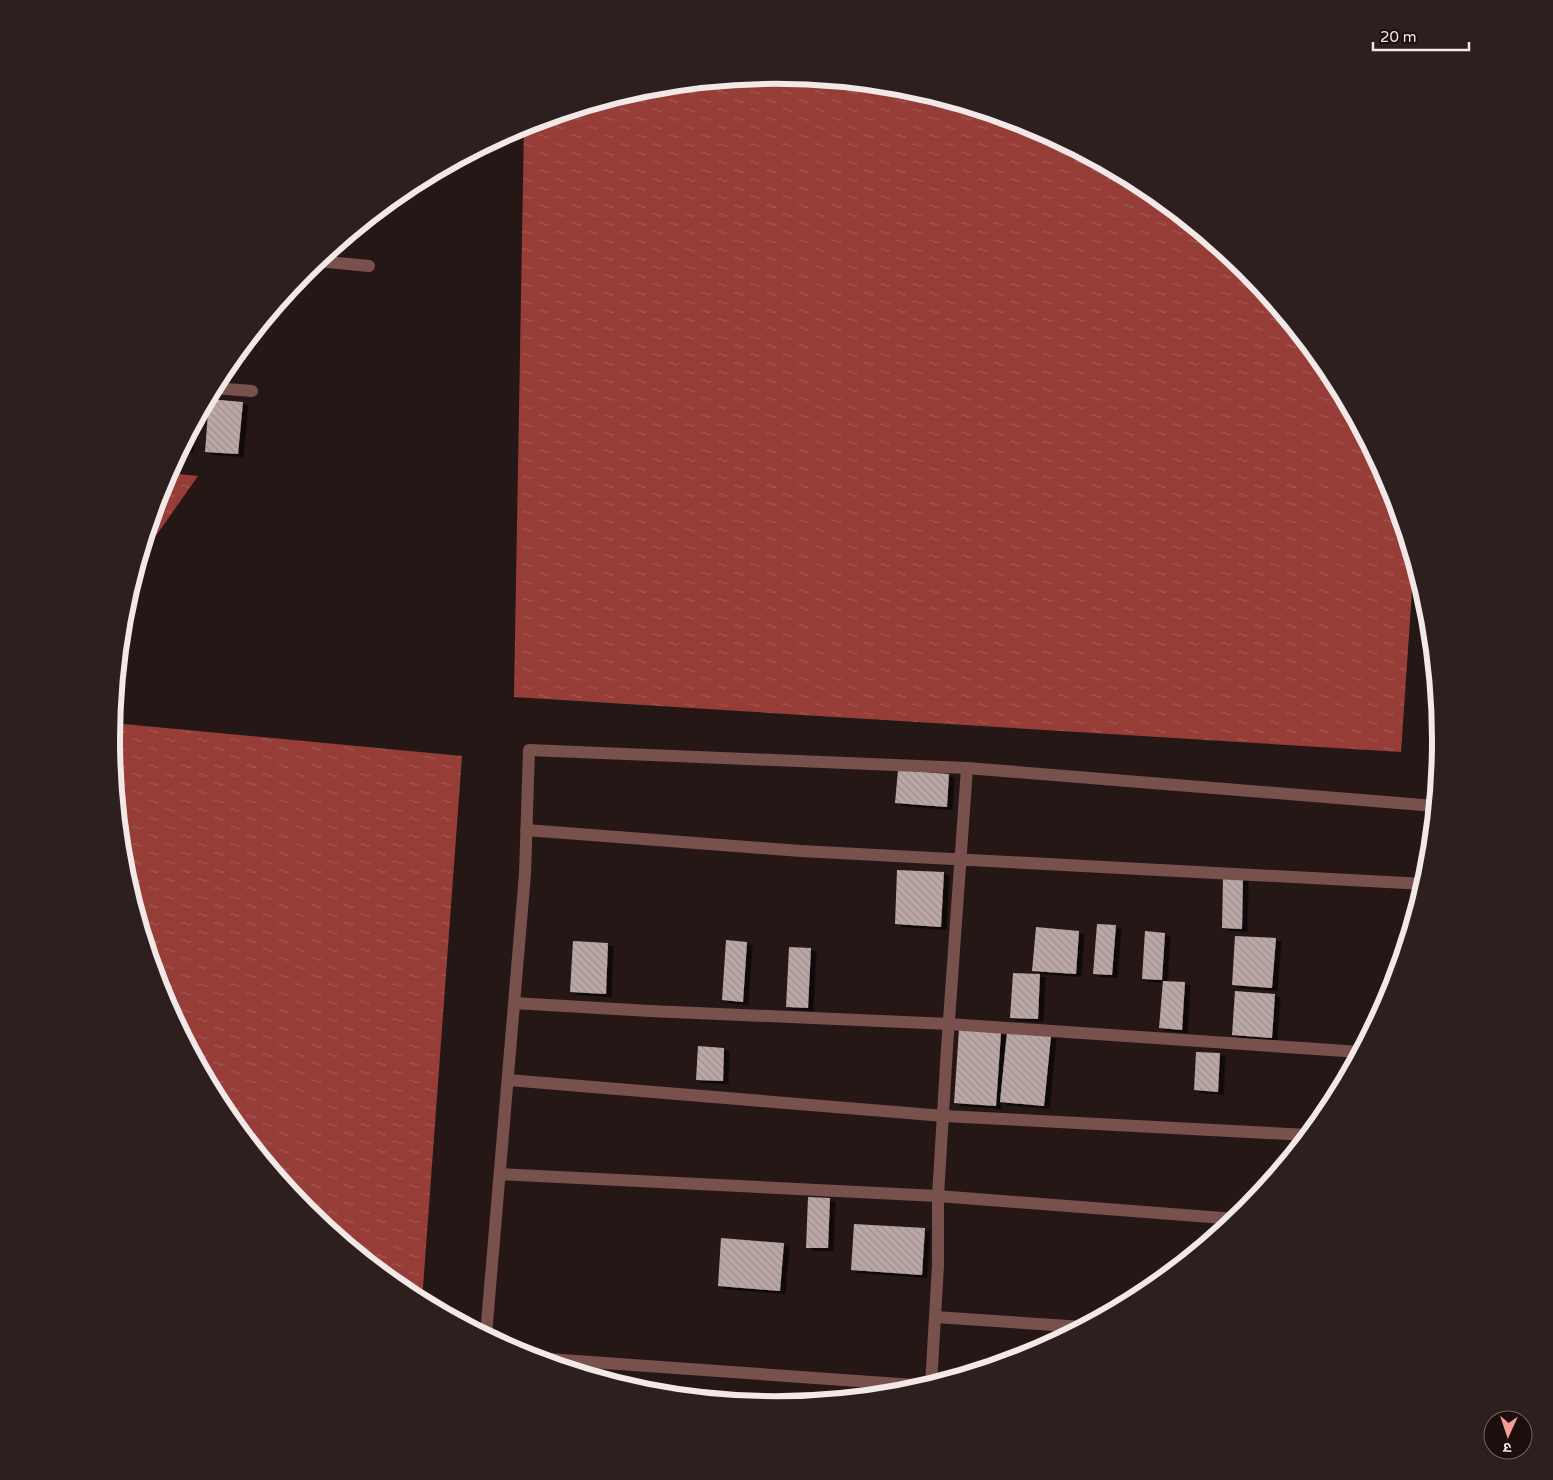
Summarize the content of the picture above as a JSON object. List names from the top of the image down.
{
  "scale_bar": "20 m",
  "north": "bottom"
}
